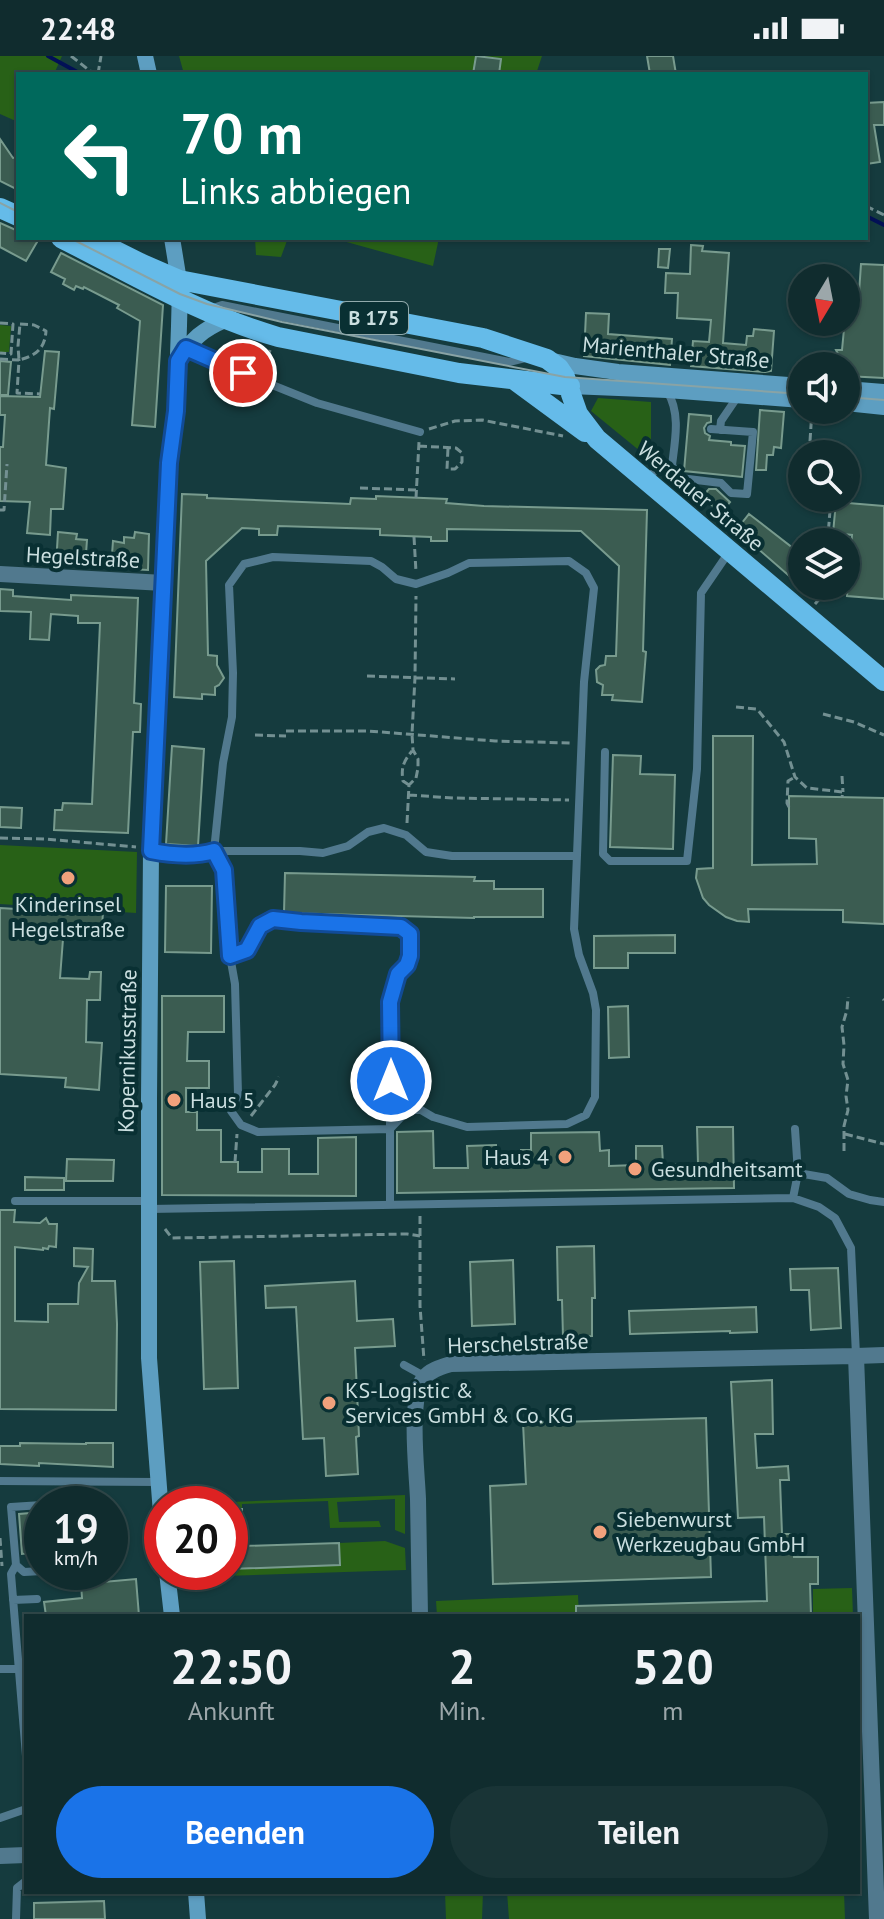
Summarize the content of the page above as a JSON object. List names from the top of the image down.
{
  "streets": {
    "main road": ["B 175", "Werdauer Straße"],
    "street": [
      "Marienthaler Straße",
      "Hegelstraße",
      "Kopernikusstraße",
      "Herschelstraße"
    ]
  },
  "crossings": [
    ["Marienthaler Straße", "Werdauer Straße"],
    ["Werdauer Straße", "Kopernikusstraße"],
    ["Hegelstraße", "Kopernikusstraße"]
  ],
  "places": [
    "Kinderinsel Hegelstraße",
    "Haus 5",
    "Haus 4",
    "Gesundheitsamt",
    "KS-Logistic & Services GmbH & Co. KG",
    "Siebenwurst Werkzeugbau GmbH"
  ],
  "north": "bottom",
  "page": {
    "status": "22:48",
    "turn": ["70 m", "Links abbiegen"],
    "speed": "19 km/h",
    "limit": "20",
    "eta": [
      "22:50",
      "Ankunft",
      "2",
      "Min.",
      "520",
      "m"
    ],
    "buttons": ["Beenden", "Teilen"]
  }
}
